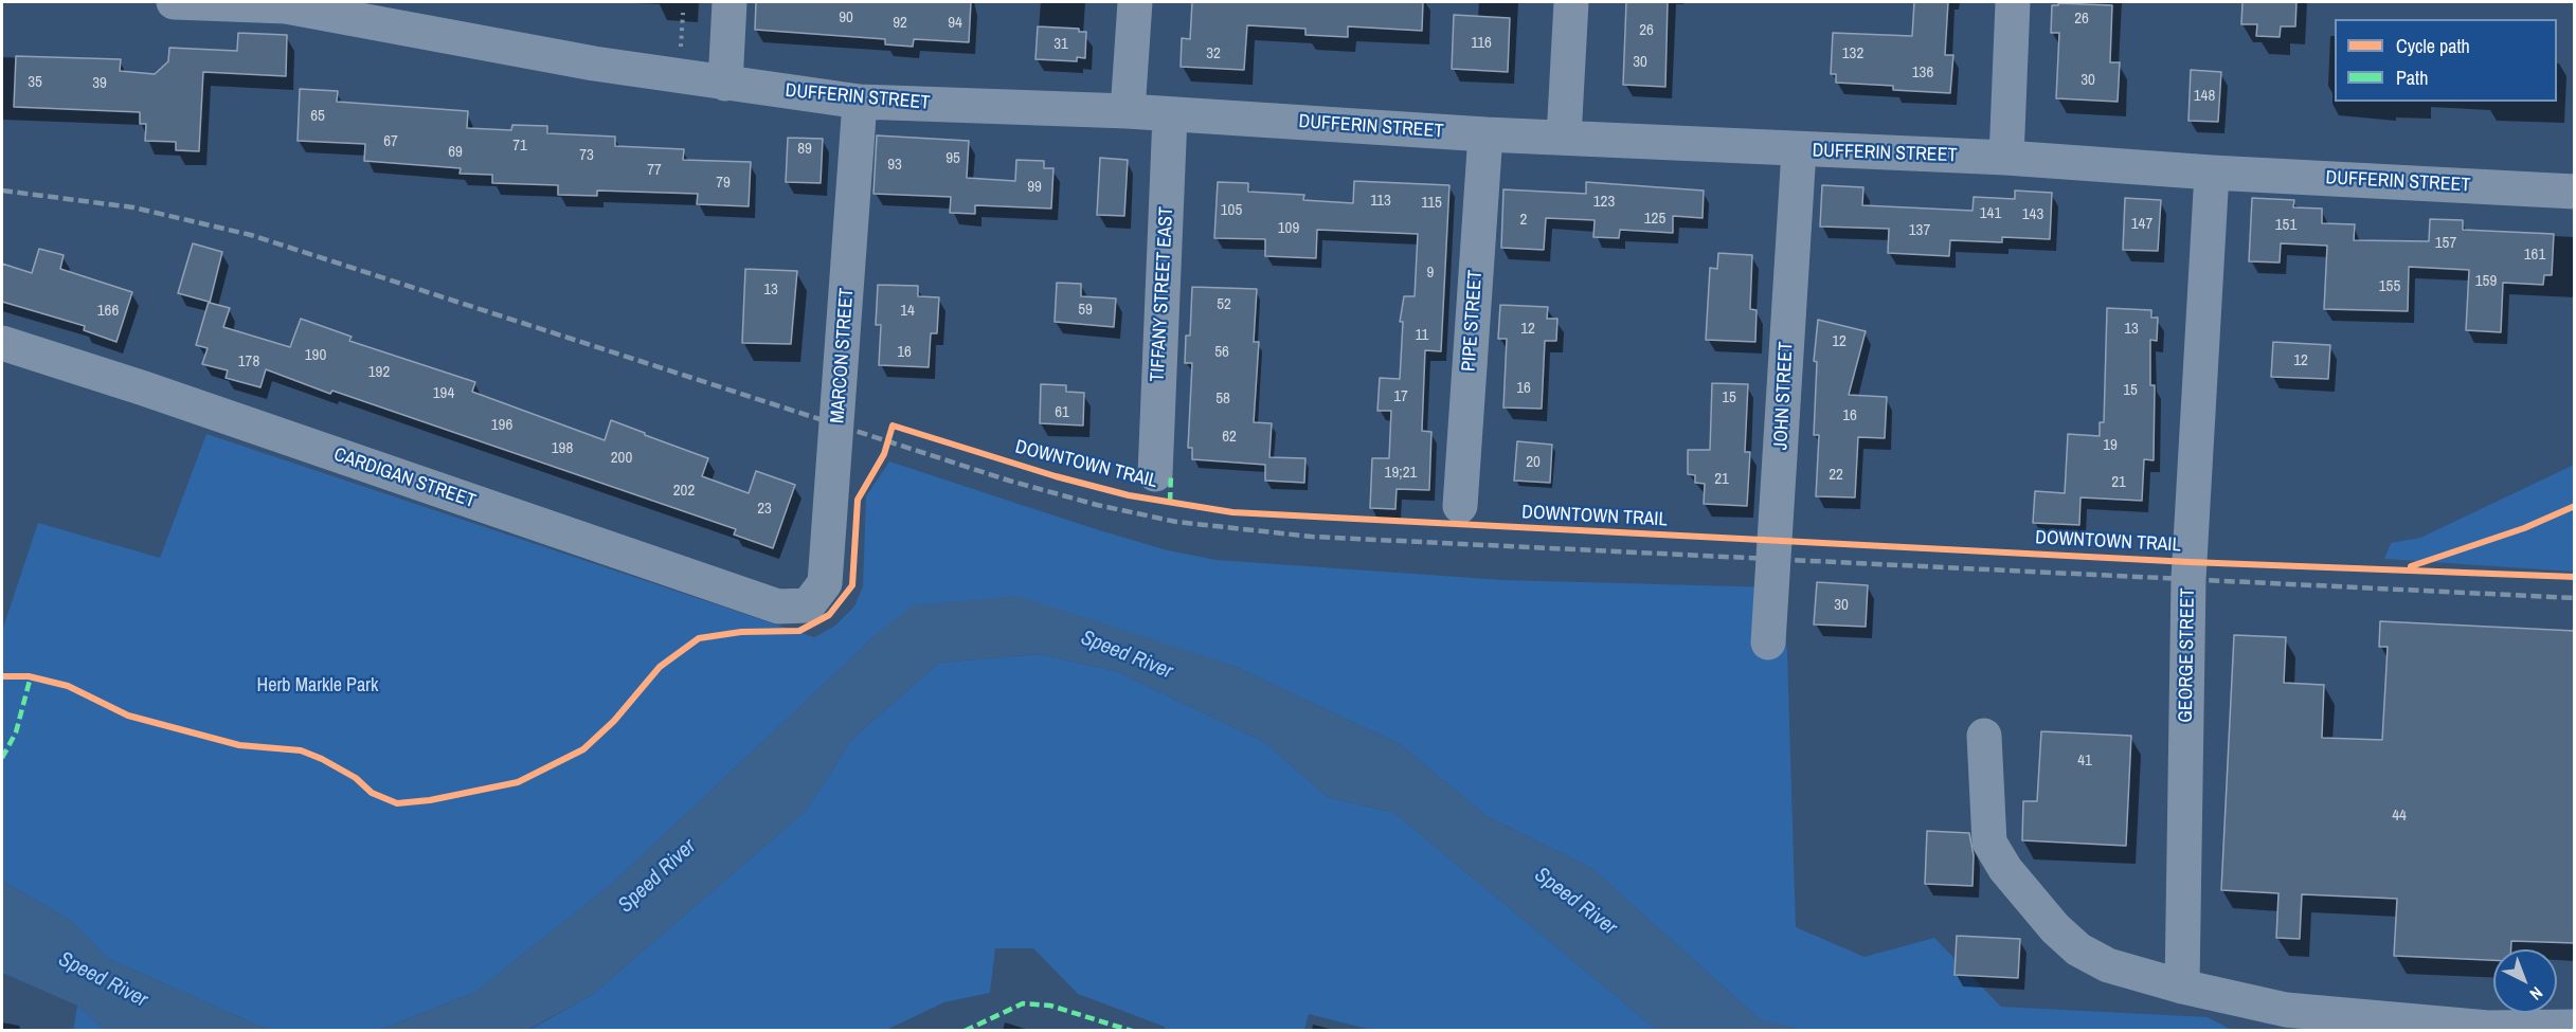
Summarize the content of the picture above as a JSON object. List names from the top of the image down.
{
  "streets": {
    "street": [
      "DUFFERIN STREET",
      "TIFFANY STREET EAST",
      "PIPE STREET",
      "MARCON STREET",
      "JOHN STREET",
      "CARDIGAN STREET",
      "GEORGE STREET"
    ],
    "cycle path": ["DOWNTOWN TRAIL"]
  },
  "crossings": [
    ["DUFFERIN STREET", "TIFFANY STREET EAST"],
    ["DUFFERIN STREET", "PIPE STREET"],
    ["DUFFERIN STREET", "MARCON STREET"],
    ["DUFFERIN STREET", "JOHN STREET"],
    ["DUFFERIN STREET", "GEORGE STREET"],
    ["MARCON STREET", "CARDIGAN STREET"]
  ],
  "water": ["Speed River"],
  "parks": ["Herb Markle Park"],
  "house_numbers": [
    "90",
    "26",
    "92",
    "94",
    "26",
    "116",
    "31",
    "32",
    "132",
    "30",
    "136",
    "30",
    "35",
    "39",
    "148",
    "65",
    "67",
    "71",
    "89",
    "69",
    "73",
    "95",
    "93",
    "77",
    "79",
    "99",
    "113",
    "123",
    "115",
    "105",
    "141",
    "143",
    "125",
    "2",
    "147",
    "151",
    "109",
    "137",
    "157",
    "161",
    "9",
    "159",
    "155",
    "13",
    "52",
    "59",
    "166",
    "14",
    "12",
    "13",
    "11",
    "12",
    "16",
    "56",
    "190",
    "12",
    "178",
    "192",
    "16",
    "15",
    "194",
    "17",
    "15",
    "58",
    "61",
    "16",
    "196",
    "62",
    "19",
    "198",
    "200",
    "20",
    "19;21",
    "22",
    "21",
    "21",
    "202",
    "23",
    "30",
    "41",
    "44"
  ],
  "legend": ["Cycle path", "Path"],
  "north": "bottom right"
}
